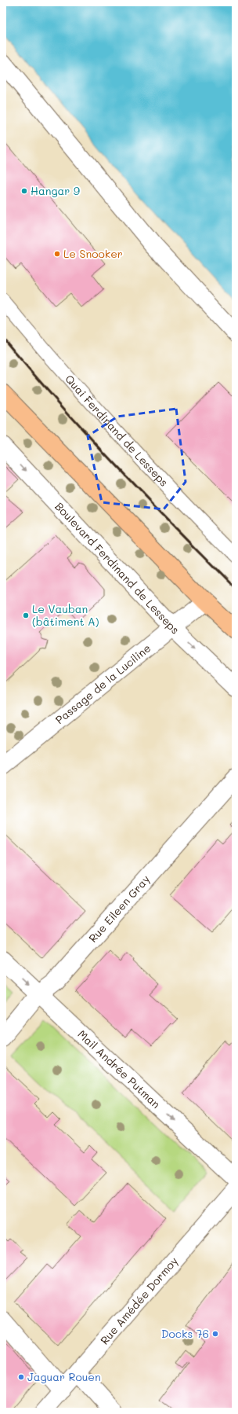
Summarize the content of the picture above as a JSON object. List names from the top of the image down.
{
  "streets": {
    "street": [
      "Boulevard Ferdinand de Lesseps",
      "Passage de la Luciline",
      "Rue Eileen Gray",
      "Mail Andrée Putman",
      "Rue Amédée Dormoy"
    ],
    "lane": ["Quai Ferdinand de Lesseps"]
  },
  "crossings": [
    ["Boulevard Ferdinand de Lesseps", "Passage de la Luciline"],
    ["Rue Eileen Gray", "Mail Andrée Putman"]
  ],
  "one_way": ["Boulevard Ferdinand de Lesseps", "Mail Andrée Putman"],
  "places": [
    "Hangar 9",
    "Le Snooker",
    "Le Vauban (bâtiment A)",
    "Docks 76",
    "Jaguar Rouen"
  ]
}
